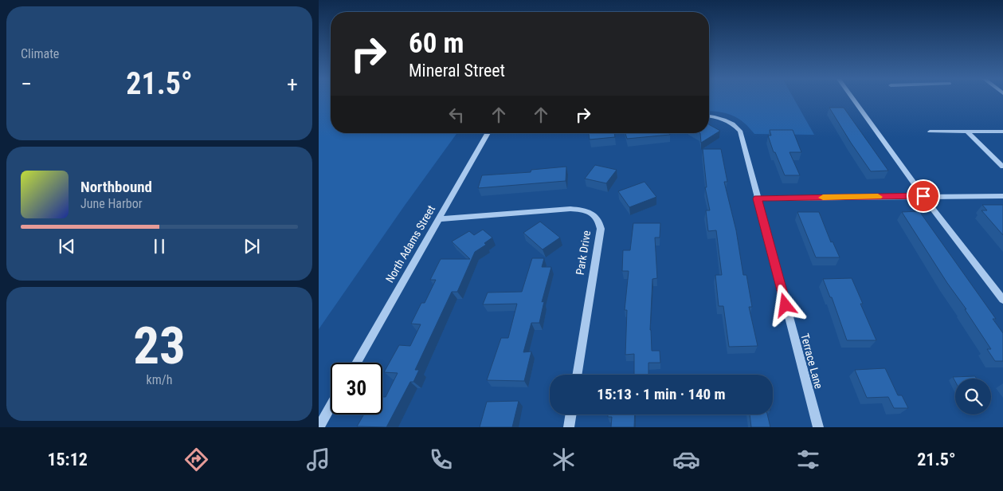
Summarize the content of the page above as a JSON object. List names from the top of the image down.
{
  "streets": {
    "street": ["North Adams Street", "Park Drive", "Terrace Lane"]
  },
  "crossings": [
    ["North Adams Street", "Park Drive"]
  ],
  "page": {
    "tile": [
      "Climate",
      ["23", "km/h"]
    ],
    "turn": ["60 m", "Mineral Street"],
    "heat": ["−", "21.5°", "+"],
    "song": ["Northbound", "June Harbor"],
    "limit": "30",
    "trip": "15:13 · 1 min · 140 m",
    "tabs": ["15:12", "21.5°"]
  }
}
